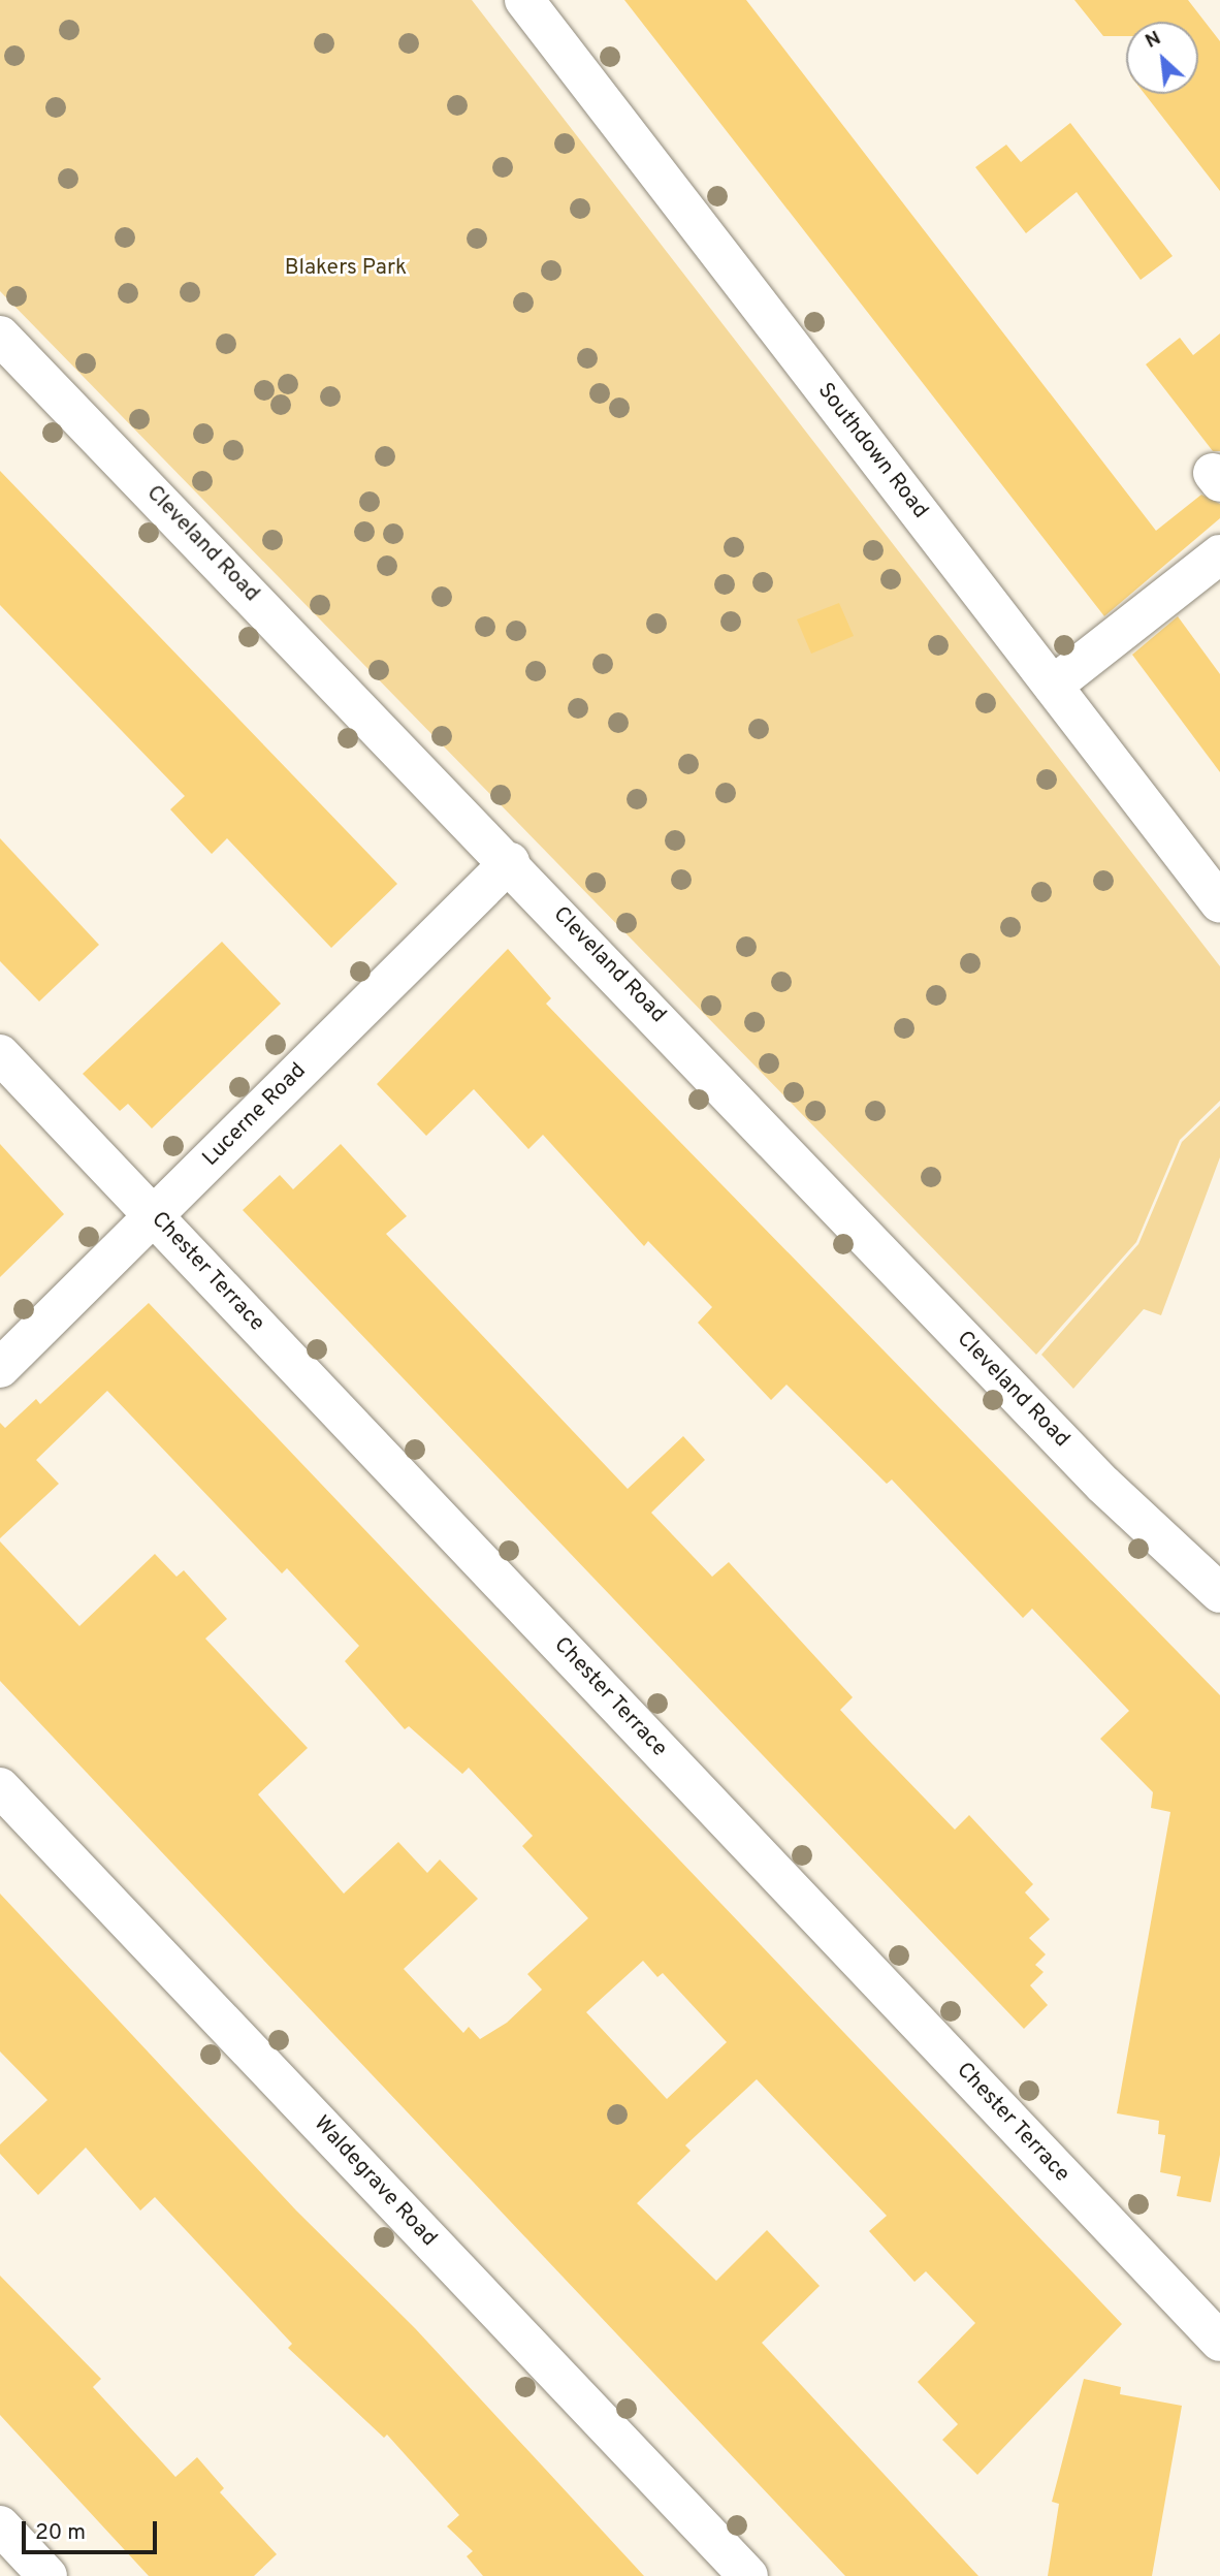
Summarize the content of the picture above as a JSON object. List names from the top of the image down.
{
  "streets": {
    "street": [
      "Southdown Road",
      "Cleveland Road",
      "Lucerne Road",
      "Chester Terrace",
      "Waldegrave Road"
    ]
  },
  "crossings": [
    ["Cleveland Road", "Lucerne Road"],
    ["Lucerne Road", "Chester Terrace"]
  ],
  "parks": ["Blakers Park"],
  "scale_bar": "20 m",
  "north": "top left"
}
